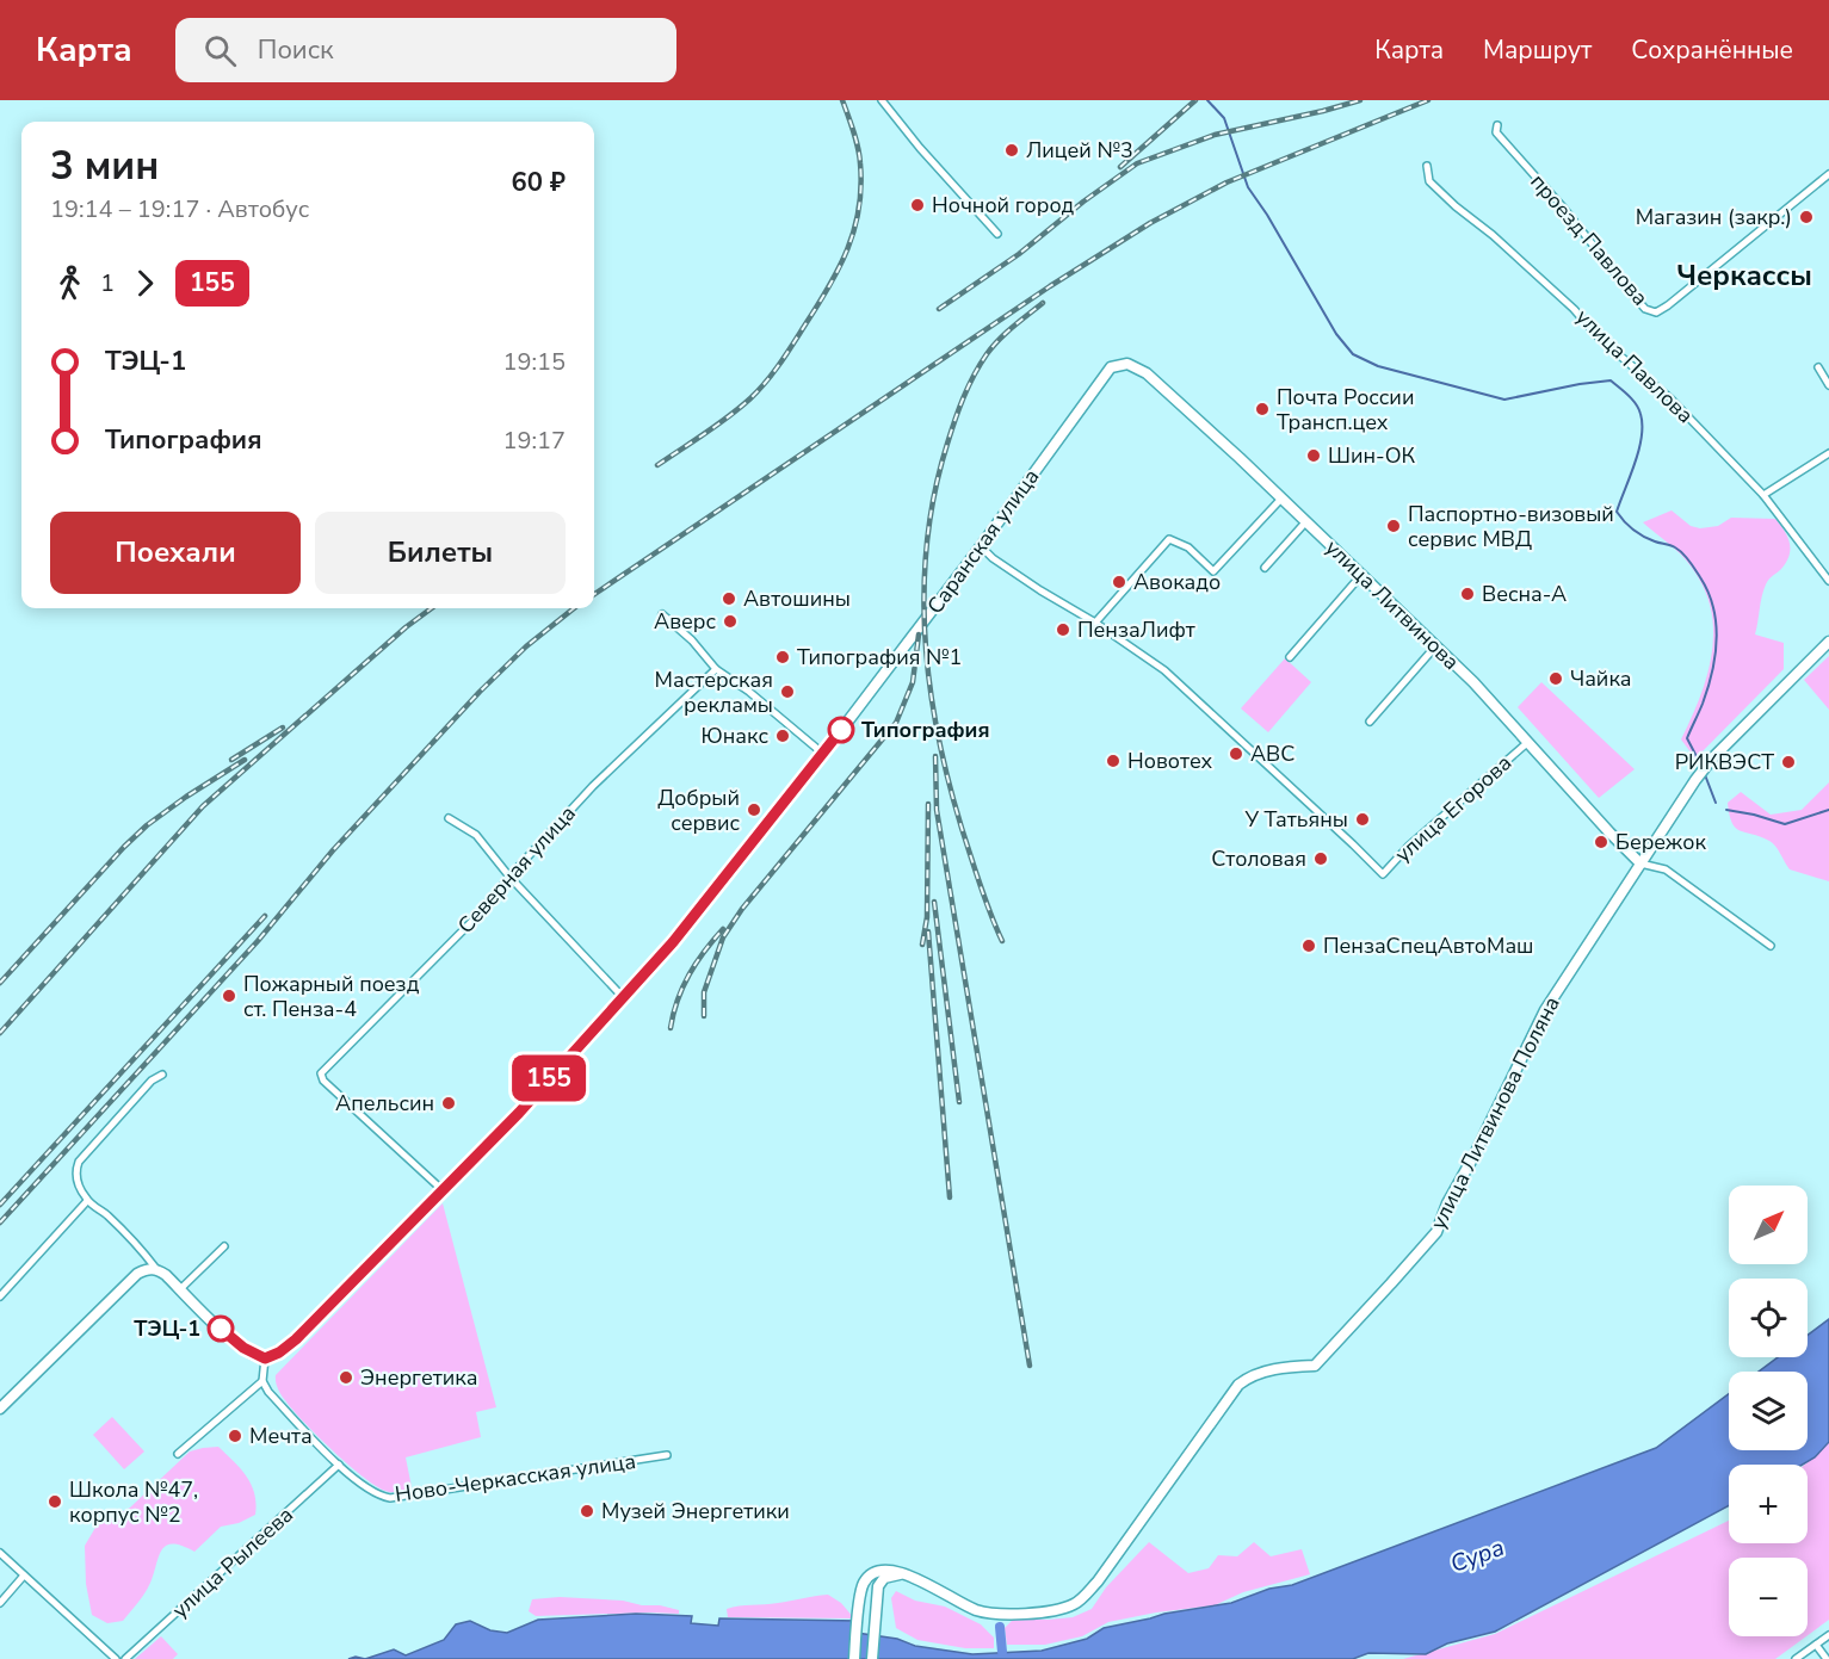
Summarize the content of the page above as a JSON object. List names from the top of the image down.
{
  "streets": {
    "main road": ["Саранская улица", "улица Литвинова", "улица Литвинова Поляна"],
    "street": [
      "проезд Павлова",
      "улица Павлова",
      "улица Егорова",
      "Северная улица",
      "Ново-Черкасская улица",
      "улица Рылеева"
    ]
  },
  "crossings": [
    ["Саранская улица", "улица Литвинова"],
    ["Саранская улица", "улица Егорова"],
    ["Саранская улица", "Северная улица"],
    ["улица Литвинова", "улица Егорова"],
    ["улица Литвинова", "улица Литвинова Поляна"],
    ["Ново-Черкасская улица", "улица Рылеева"]
  ],
  "districts": ["Черкассы"],
  "water": ["Сура"],
  "places": [
    "Лицей №3",
    "Ночной город",
    "Магазин (закр.)",
    "Почта России Трансп.цех",
    "Шин-ОК",
    "Паспортно-визовый сервис МВД",
    "Авокадо",
    "Весна-А",
    "Автошины",
    "Аверс",
    "ПензаЛифт",
    "Типография №1",
    "Чайка",
    "Мастерская рекламы",
    "Типография",
    "Юнакс",
    "ABC",
    "Новотех",
    "РИКВЭСТ",
    "Добрый сервис",
    "У Татьяны",
    "Бережок",
    "Столовая",
    "ПензаСпецАвтоМаш",
    "Пожарный поезд ст. Пенза-4",
    "Апельсин",
    "ТЭЦ-1",
    "Энергетика",
    "Мечта",
    "Школа №47, корпус №2",
    "Музей Энергетики"
  ],
  "lines": ["bus line 155"],
  "north": "top right",
  "page": {
    "header": "Карта",
    "search": "Поиск",
    "nav": ["Карта", "Маршрут", "Сохранённые"],
    "on_map": "155",
    "heading": ["3 мин", "19:14 – 19:17 · Автобус", "60 ₽"],
    "legs": ["1", "155"],
    "list": [
      {
        "name": "ТЭЦ-1",
        "value": "19:15"
      },
      {
        "name": "Типография",
        "value": "19:17"
      }
    ],
    "buttons": ["Поехали", "Билеты"],
    "map_buttons": ["+", "−"]
  }
}
